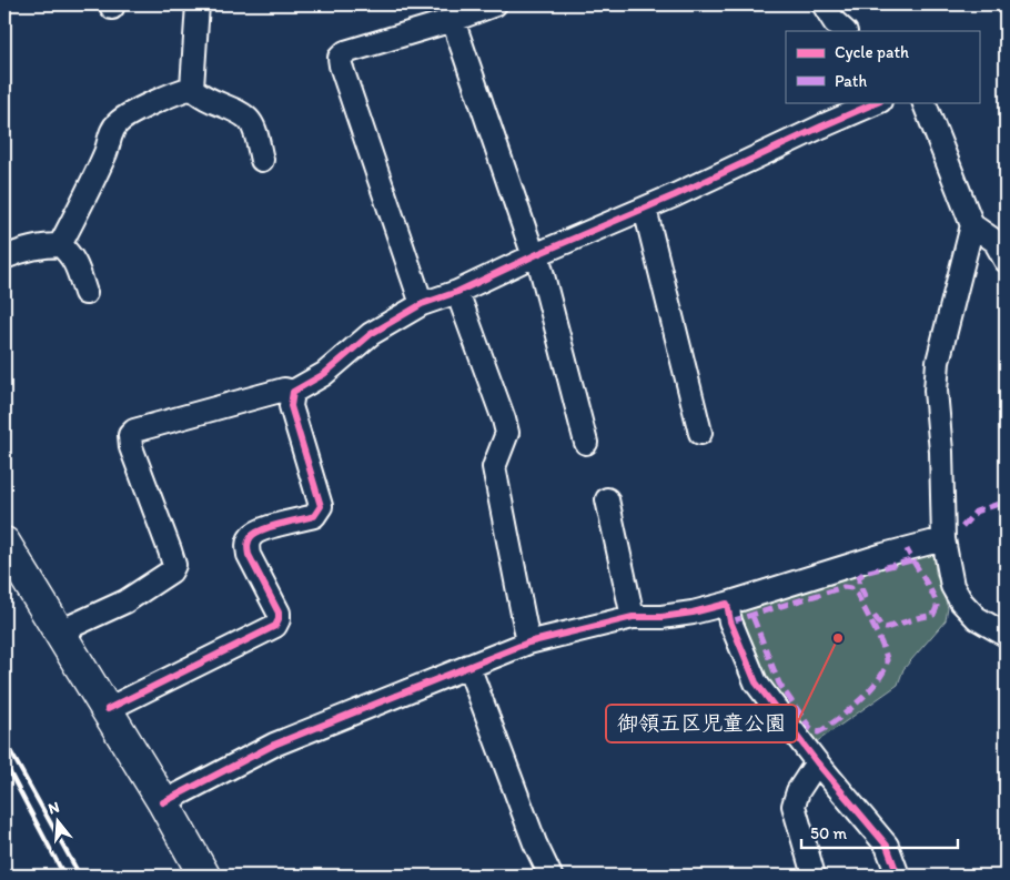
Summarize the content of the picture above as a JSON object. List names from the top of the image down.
{
  "places": ["御領五区児童公園"],
  "legend": ["Cycle path", "Path"],
  "scale_bar": "50 m",
  "north": "top"
}
